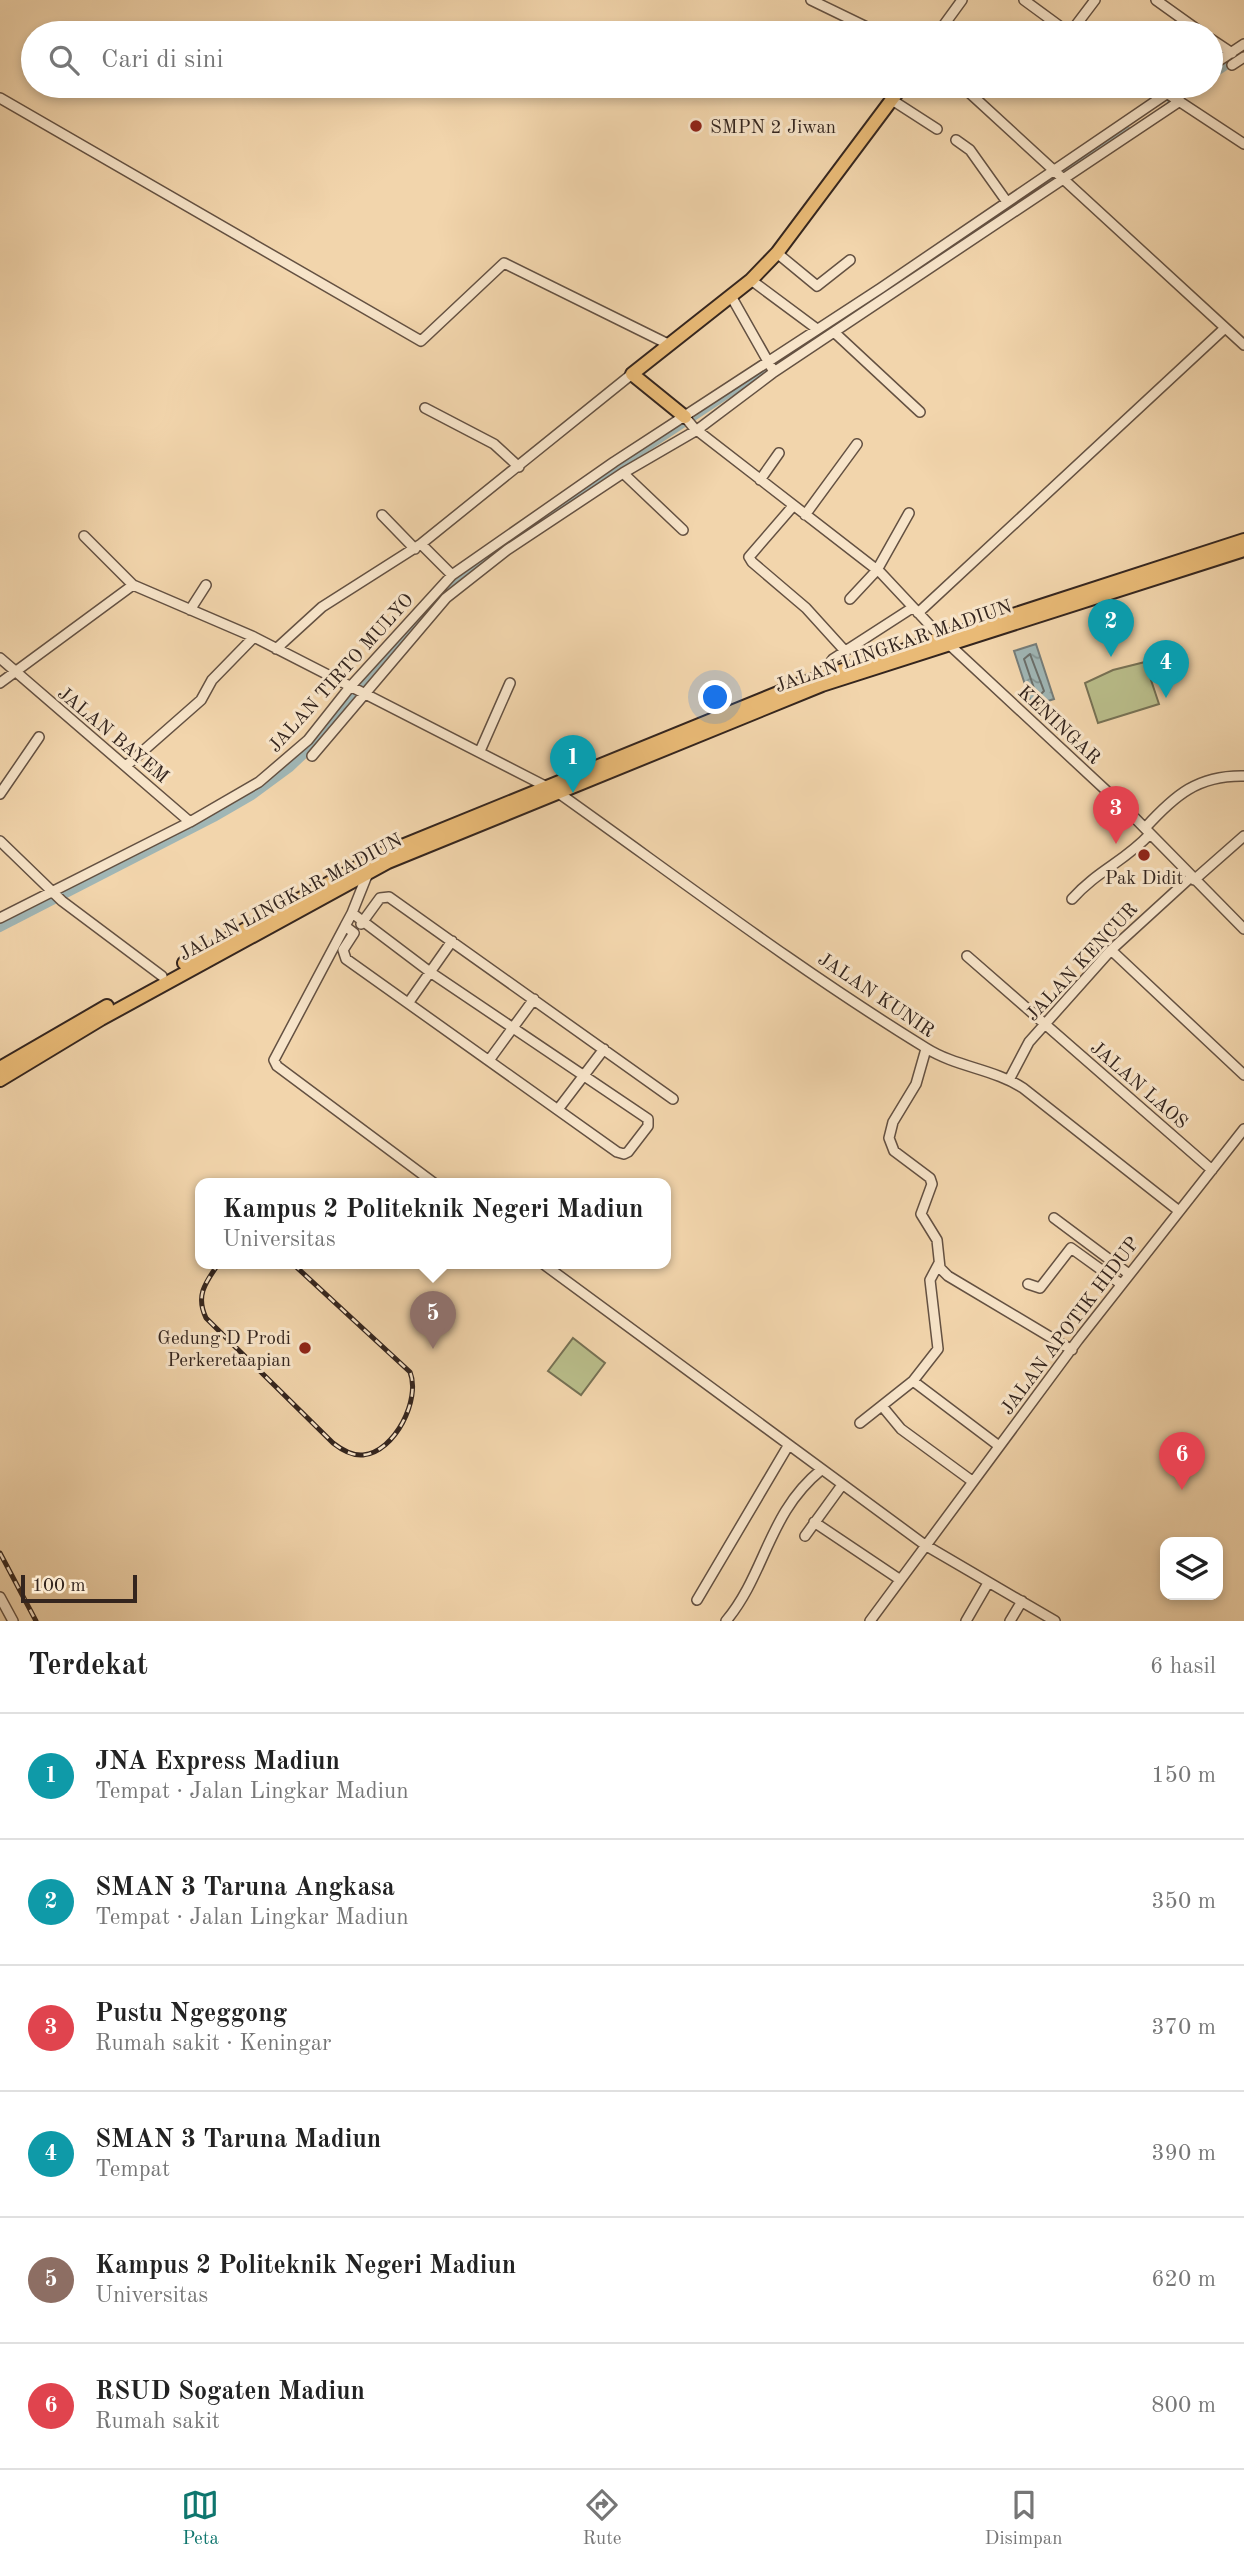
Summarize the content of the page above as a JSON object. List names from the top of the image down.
{
  "streets": {
    "main road": ["JALAN LINGKAR MADIUN"],
    "street": [
      "JALAN TIRTO MULYO",
      "KENINGAR",
      "JALAN BAYEM",
      "JALAN KENCUR",
      "JALAN KUNIR",
      "JALAN LAOS",
      "JALAN APOTIK HIDUP"
    ]
  },
  "crossings": [
    ["JALAN LINGKAR MADIUN", "KENINGAR"],
    ["JALAN LINGKAR MADIUN", "JALAN KUNIR"],
    ["JALAN TIRTO MULYO", "KENINGAR"],
    ["JALAN TIRTO MULYO", "JALAN BAYEM"],
    ["JALAN TIRTO MULYO", "JALAN KUNIR"],
    ["KENINGAR", "JALAN KENCUR"],
    ["JALAN KENCUR", "JALAN KUNIR"],
    ["JALAN KENCUR", "JALAN LAOS"],
    ["JALAN KUNIR", "JALAN APOTIK HIDUP"],
    ["JALAN LAOS", "JALAN APOTIK HIDUP"]
  ],
  "places": ["SMPN 2 Jiwan", "Pak Didit", "Gedung D Prodi Perkeretaapian"],
  "scale_bar": "100 m",
  "page": {
    "search": "Cari di sini",
    "pins": [
      "2",
      "4",
      "1",
      "3",
      "5",
      "6"
    ],
    "popup": ["Kampus 2 Politeknik Negeri Madiun", "Universitas"],
    "scale": "100 m",
    "heading": ["Terdekat", "6 hasil"],
    "list": [
      {
        "mark": "1",
        "name": "JNA Express Madiun",
        "note": "Tempat · Jalan Lingkar Madiun",
        "value": "150 m"
      },
      {
        "mark": "2",
        "name": "SMAN 3 Taruna Angkasa",
        "note": "Tempat · Jalan Lingkar Madiun",
        "value": "350 m"
      },
      {
        "mark": "3",
        "name": "Pustu Ngeggong",
        "note": "Rumah sakit · Keningar",
        "value": "370 m"
      },
      {
        "mark": "4",
        "name": "SMAN 3 Taruna Madiun",
        "note": "Tempat",
        "value": "390 m"
      },
      {
        "mark": "5",
        "name": "Kampus 2 Politeknik Negeri Madiun",
        "note": "Universitas",
        "value": "620 m"
      },
      {
        "mark": "6",
        "name": "RSUD Sogaten Madiun",
        "note": "Rumah sakit",
        "value": "800 m"
      }
    ],
    "nav": ["Peta", "Rute", "Disimpan"]
  }
}
